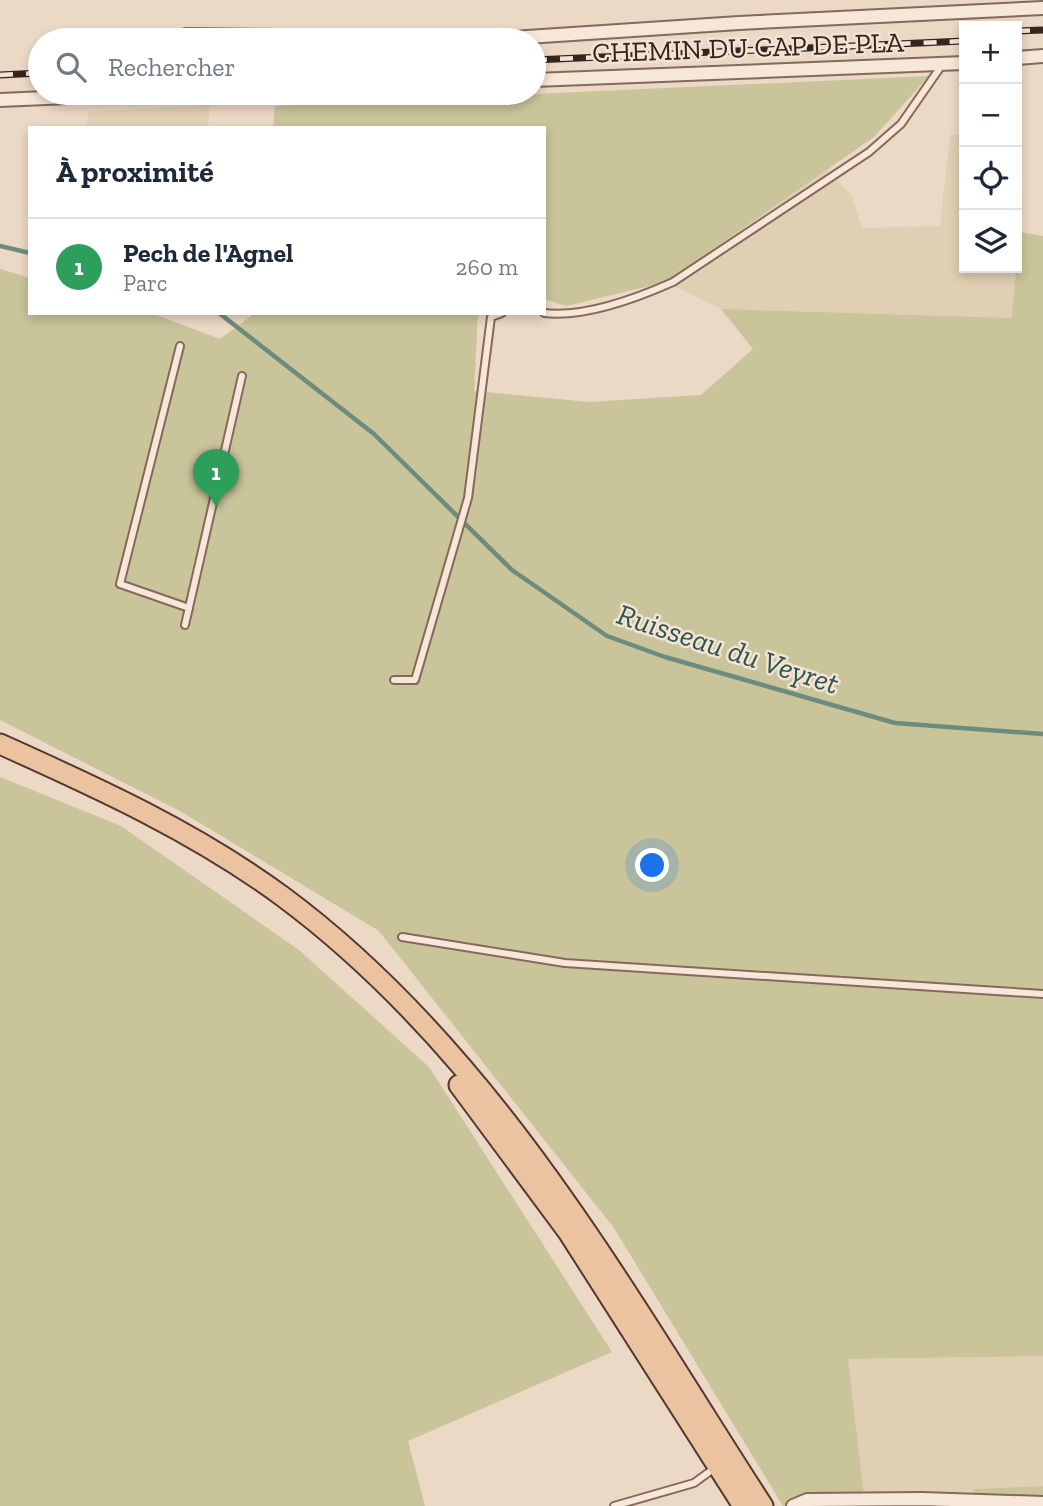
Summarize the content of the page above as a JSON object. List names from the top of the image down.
{
  "streets": {
    "street": ["CHEMIN DU CAP DE PLA"]
  },
  "water": ["Ruisseau du Veyret"],
  "page": {
    "map_buttons": ["+", "−"],
    "search": "Rechercher",
    "heading": "À proximité",
    "list": [
      {
        "mark": "1",
        "name": "Pech de l'Agnel",
        "note": "Parc",
        "value": "260 m"
      }
    ],
    "pins": "1"
  }
}
